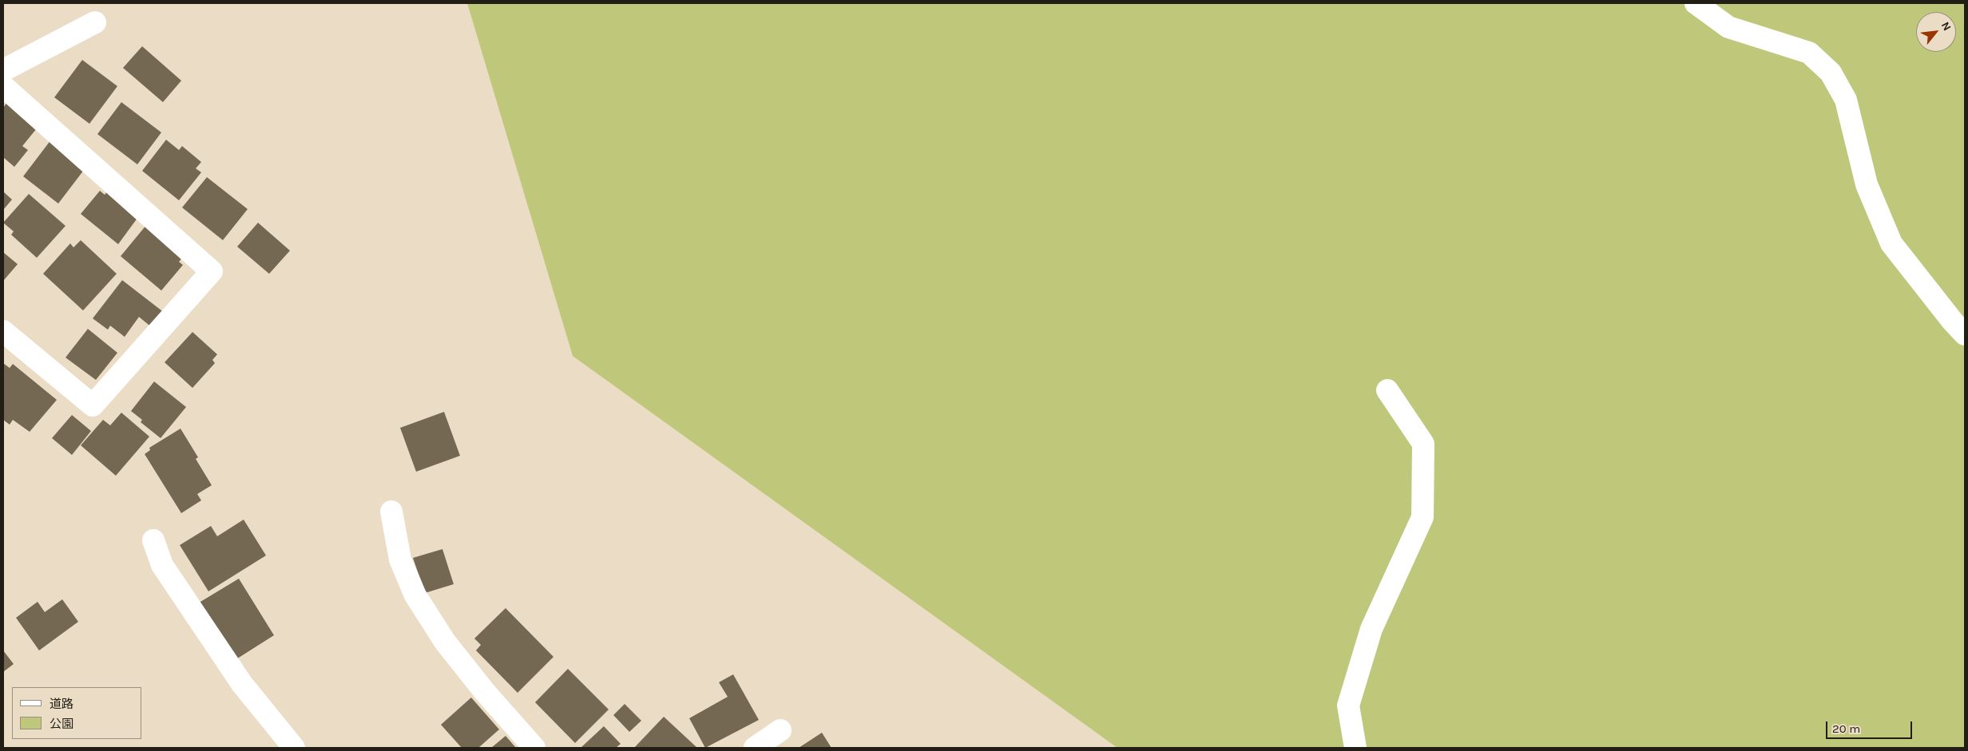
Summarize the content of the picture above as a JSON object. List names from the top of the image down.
{
  "legend": ["道路", "公園"],
  "scale_bar": "20 m",
  "north": "top right"
}
